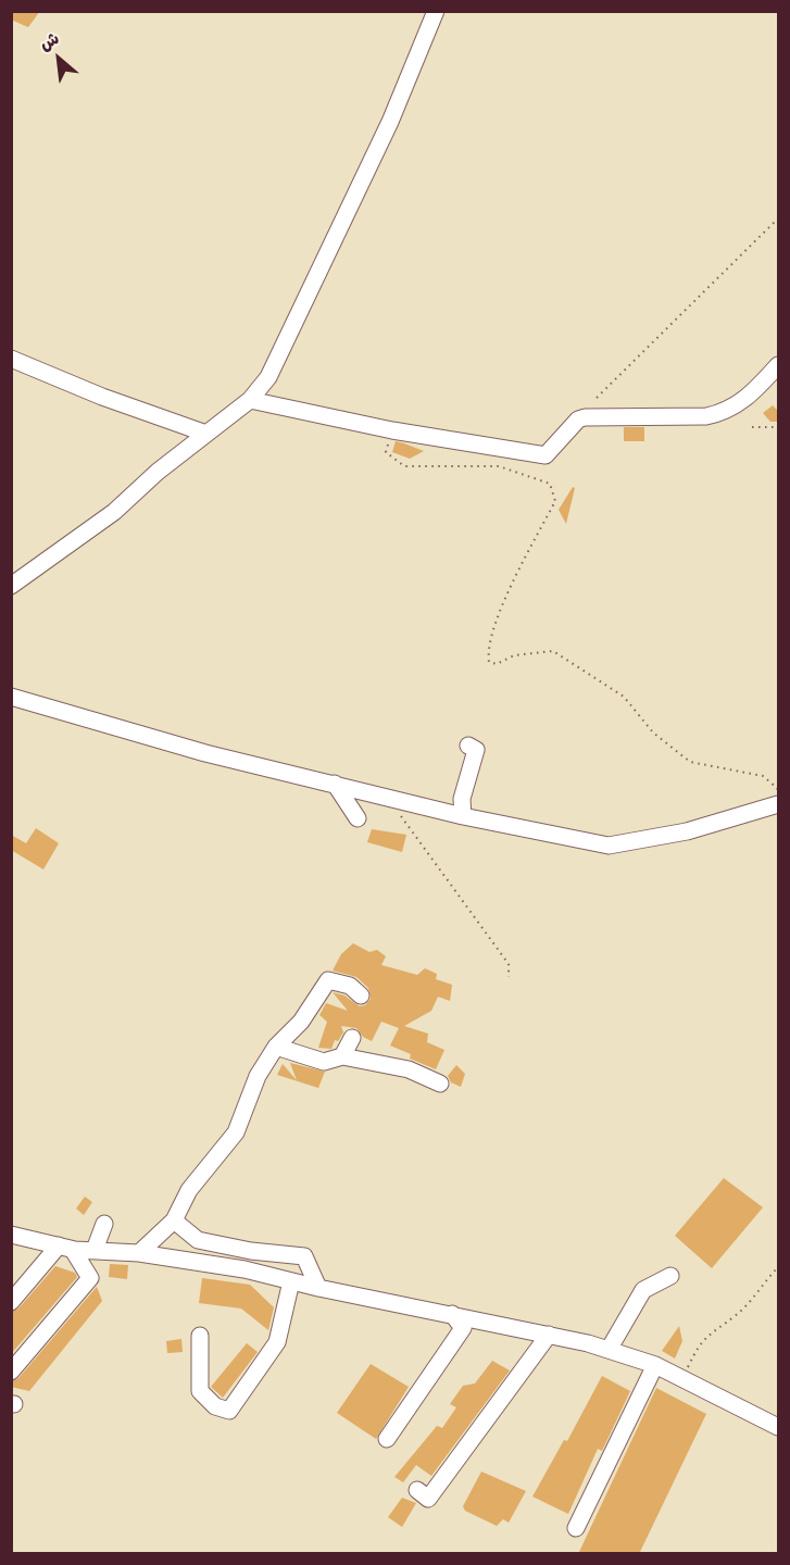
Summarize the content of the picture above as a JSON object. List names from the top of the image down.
{
  "north": "top left"
}
